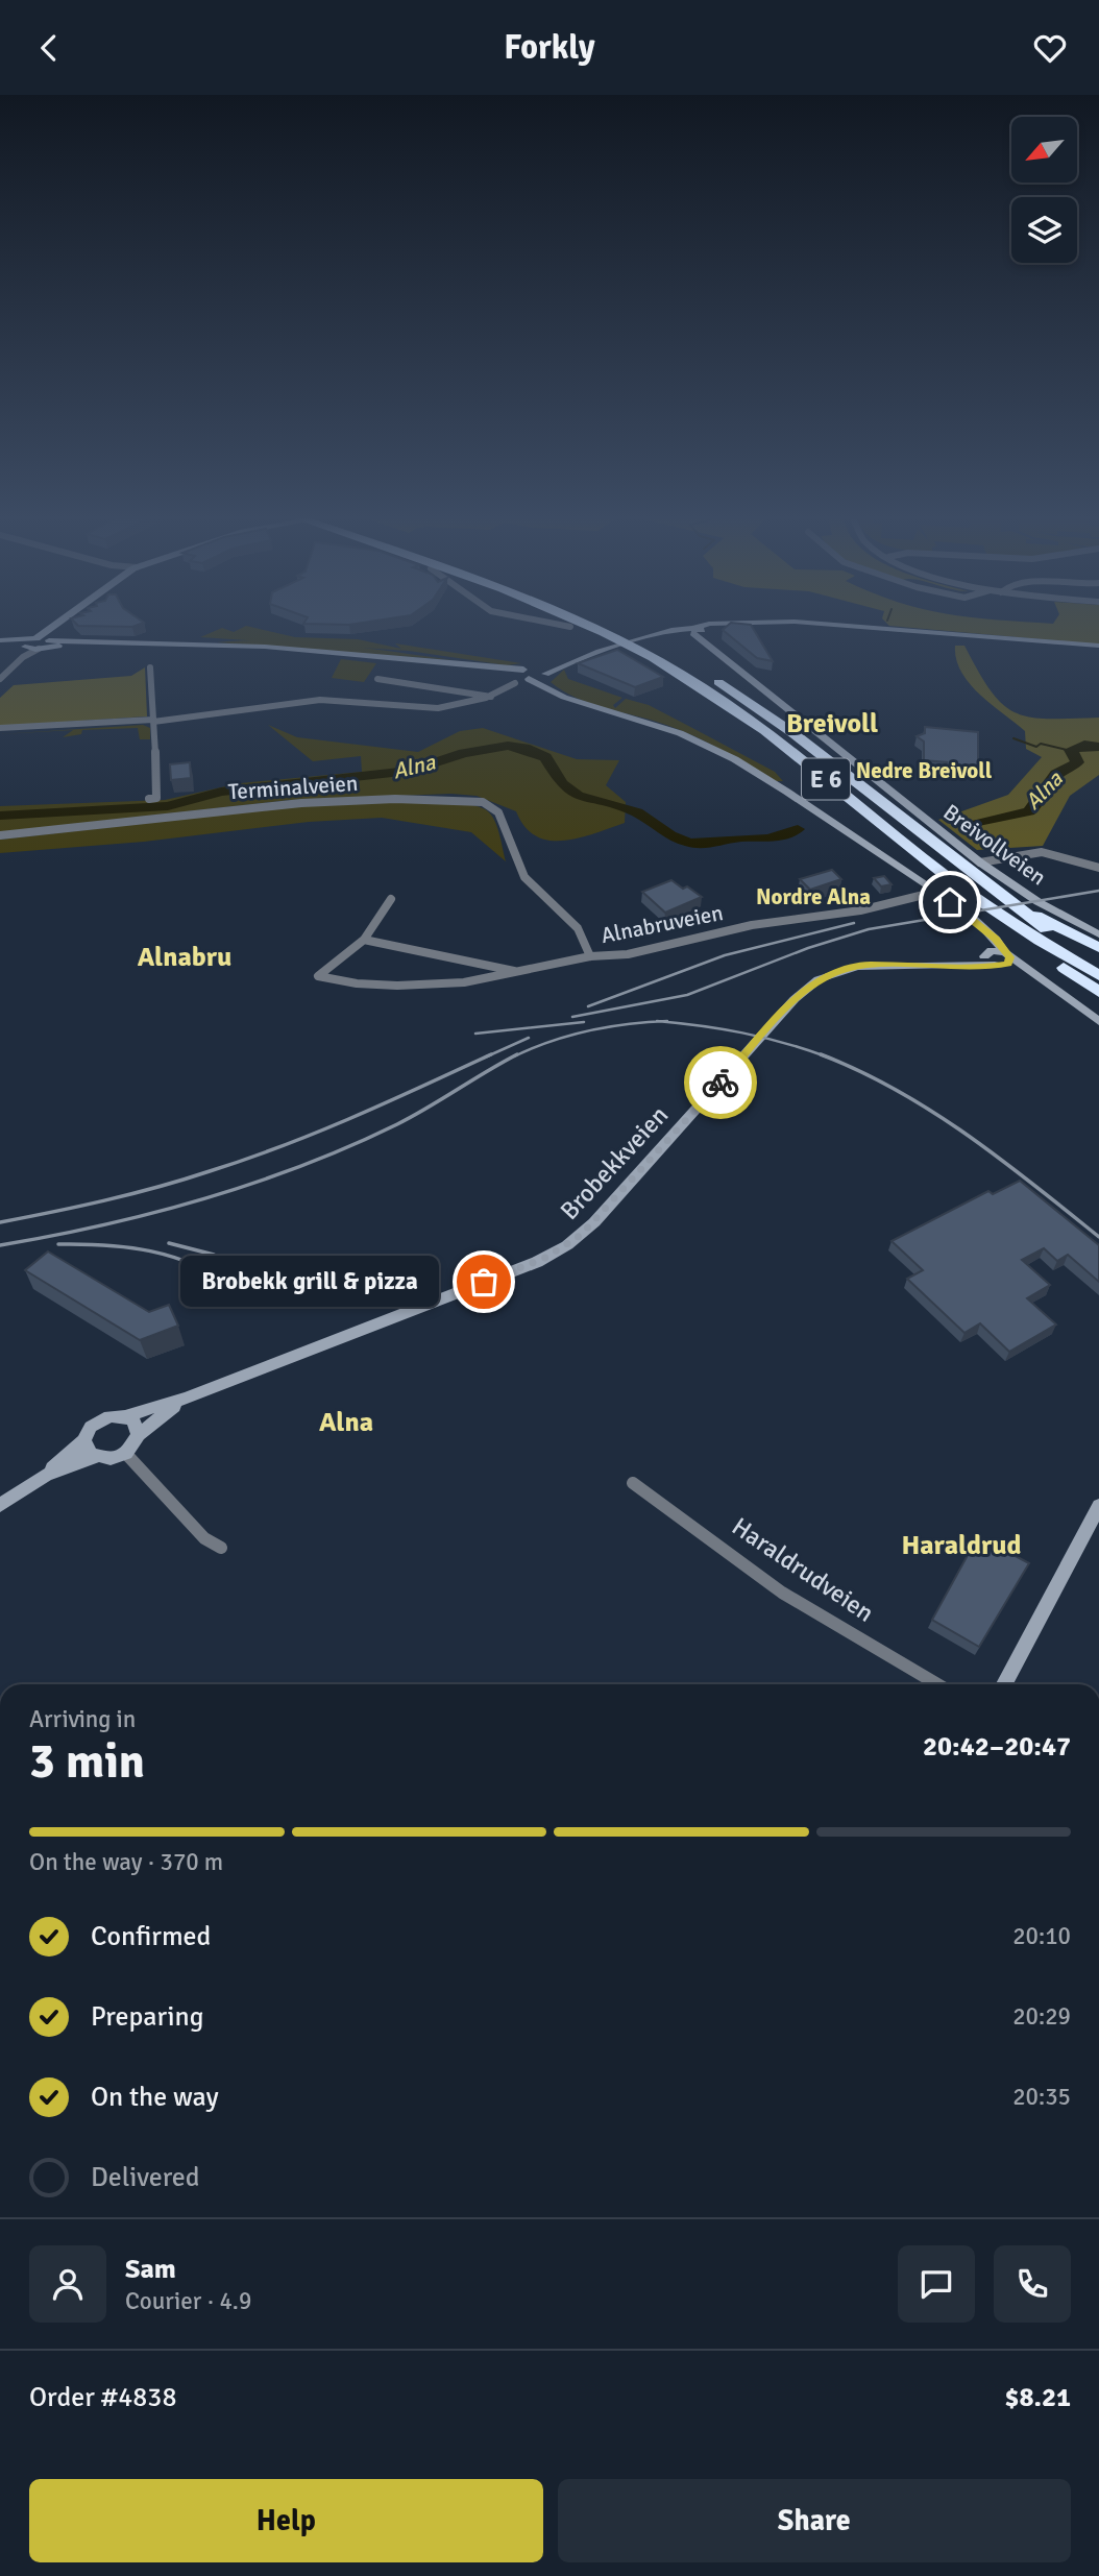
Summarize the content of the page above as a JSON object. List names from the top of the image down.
{
  "streets": {
    "highway": ["E 6"],
    "street": [
      "Terminalveien",
      "Breivollveien",
      "Alnabruveien",
      "Brobekkveien",
      "Haraldrudveien"
    ]
  },
  "crossings": [
    ["Terminalveien", "Alnabruveien"]
  ],
  "districts": [
    "Breivoll",
    "Nedre Breivoll",
    "Nordre Alna",
    "Alnabru",
    "Alna",
    "Haraldrud"
  ],
  "water": ["Alna"],
  "places": ["Brobekk grill & pizza"],
  "north": "bottom left",
  "page": {
    "header": "Forkly",
    "bubble": "Brobekk grill & pizza",
    "heading": ["3 min", "Arriving in", "20:42–20:47"],
    "panel": [
      "Sam",
      "Courier · 4.9",
      "Order #4838",
      "$8.21"
    ],
    "bar": "On the way · 370 m",
    "list": [
      ["Confirmed", "20:10"],
      ["Preparing", "20:29"],
      ["On the way", "20:35"],
      "Delivered"
    ],
    "buttons": ["Help", "Share"]
  }
}
